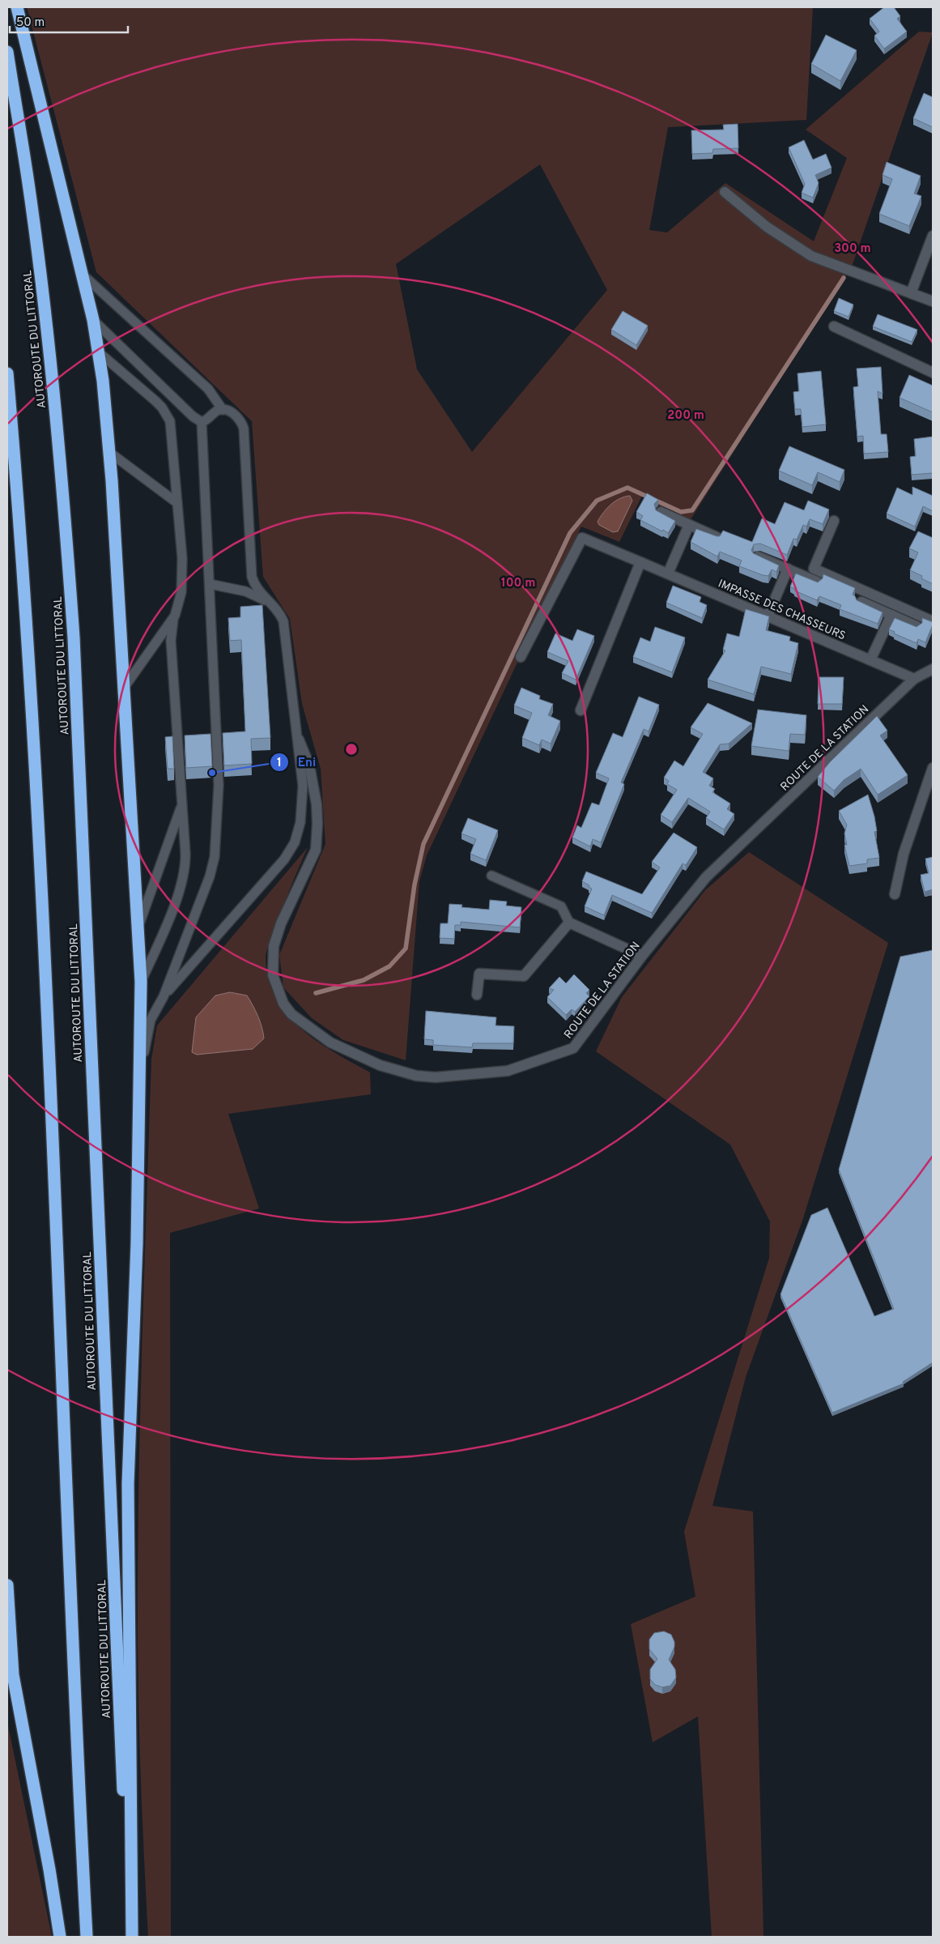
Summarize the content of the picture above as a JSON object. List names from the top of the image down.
{
  "streets": {
    "highway": ["AUTOROUTE DU LITTORAL"],
    "street": ["IMPASSE DES CHASSEURS", "ROUTE DE LA STATION"]
  },
  "crossings": [
    ["IMPASSE DES CHASSEURS", "ROUTE DE LA STATION"]
  ],
  "places": ["Eni"],
  "scale_bar": "50 m",
  "rings": ["300 m", "200 m", "100 m"]
}
